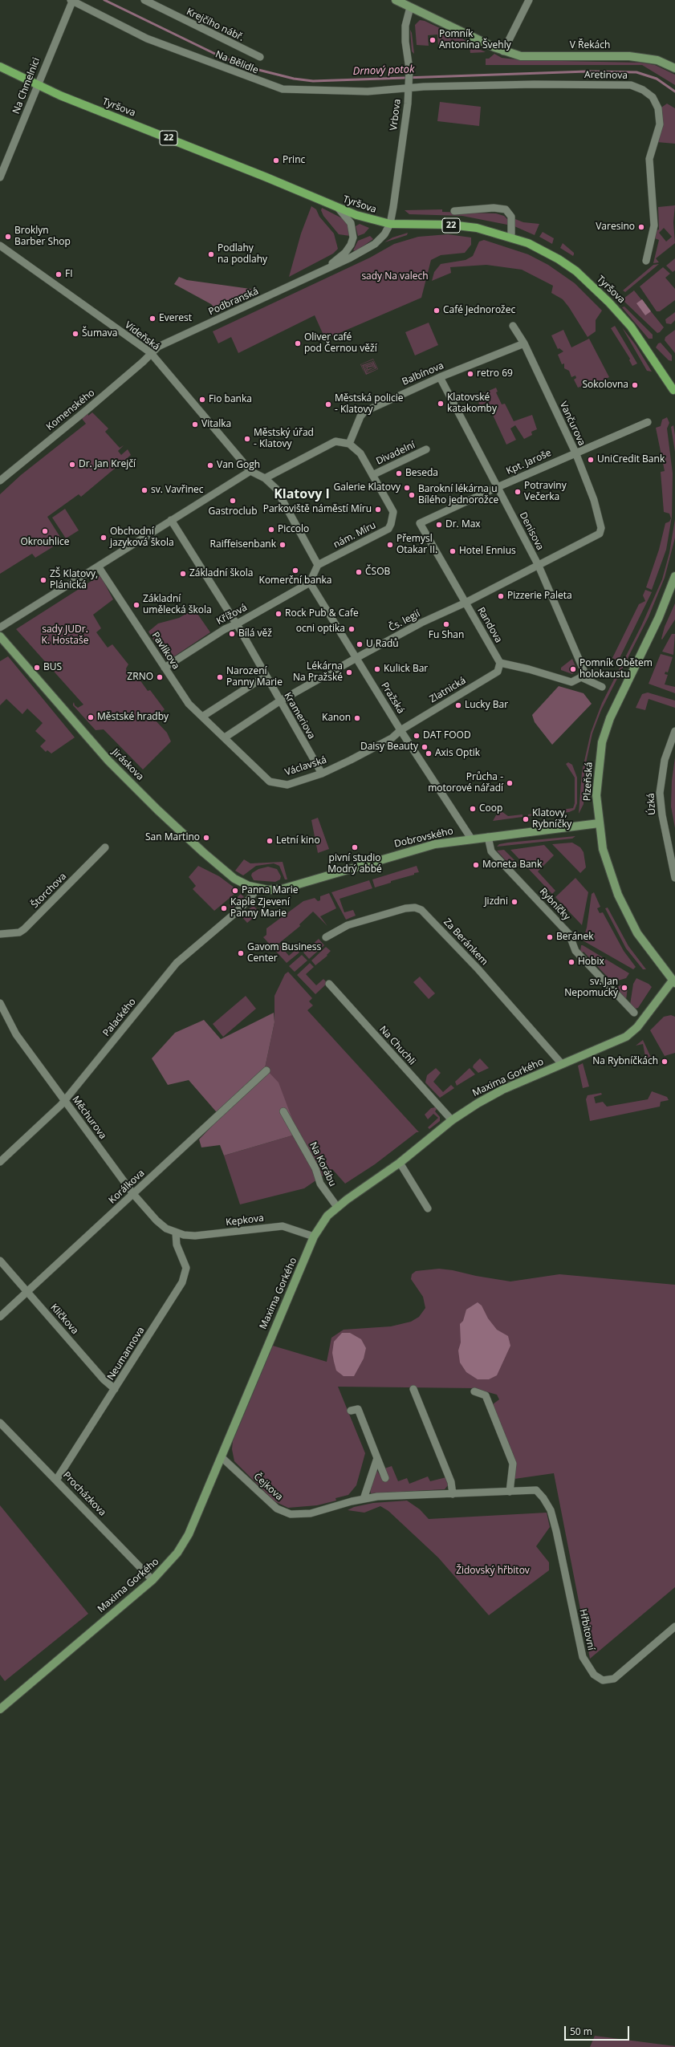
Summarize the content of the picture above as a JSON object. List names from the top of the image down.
{
  "streets": {
    "main road": ["Tyršova", "22"],
    "street": [
      "Krejčího nábř.",
      "V Řekách",
      "Na Bělidle",
      "Aretinova",
      "Na Chmelnici",
      "Vrbova",
      "Podbranská",
      "Vídeňská",
      "Balbínova",
      "Komenského",
      "Vančurova",
      "Divadelní",
      "Kpt. Jaroše",
      "Denisova",
      "nám. Míru",
      "Křížová",
      "Čs. legií",
      "Randova",
      "Pavlíkova",
      "Zlatnická",
      "Pražská",
      "Krameriova",
      "Jiráskova",
      "Václavská",
      "Plzeňská",
      "Úzká",
      "Dobrovského",
      "Štorchova",
      "Rybníčky",
      "Za Beránkem",
      "Palackého",
      "Na Chuchli",
      "Maxima Gorkého",
      "Měchurova",
      "Na Korábu",
      "Korálkova",
      "Kepkova",
      "Kličkova",
      "Neumannova",
      "Čejkova",
      "Procházkova",
      "Hřbitovní"
    ]
  },
  "crossings": [
    ["V Řekách", "Vrbova"],
    ["Na Bělidle", "Aretinova"],
    ["Na Bělidle", "Na Chmelnici"],
    ["Na Bělidle", "Vrbova"],
    ["Aretinova", "Vrbova"],
    ["Na Chmelnici", "Tyršova"],
    ["Tyršova", "Vrbova"],
    ["Tyršova", "Podbranská"],
    ["Vrbova", "Podbranská"],
    ["Podbranská", "Vídeňská"],
    ["Podbranská", "Komenského"],
    ["Vídeňská", "Komenského"],
    ["Balbínova", "Vančurova"],
    ["Balbínova", "Denisova"],
    ["Balbínova", "nám. Míru"],
    ["Vančurova", "Kpt. Jaroše"],
    ["Vančurova", "Čs. legií"],
    ["Divadelní", "nám. Míru"],
    ["Kpt. Jaroše", "Denisova"],
    ["Kpt. Jaroše", "Randova"],
    ["Denisova", "Čs. legií"],
    ["Křížová", "Pavlíkova"],
    ["Křížová", "Pražská"],
    ["Křížová", "Krameriova"],
    ["Čs. legií", "Randova"],
    ["Čs. legií", "Pavlíkova"],
    ["Čs. legií", "Pražská"],
    ["Čs. legií", "Krameriova"],
    ["Čs. legií", "Václavská"],
    ["Randova", "Zlatnická"],
    ["Pavlíkova", "Václavská"],
    ["Zlatnická", "Pražská"],
    ["Zlatnická", "Václavská"],
    ["Pražská", "Václavská"],
    ["Pražská", "Dobrovského"],
    ["Krameriova", "Václavská"],
    ["Jiráskova", "Dobrovského"],
    ["Jiráskova", "Palackého"],
    ["Plzeňská", "Dobrovského"],
    ["Plzeňská", "Maxima Gorkého"],
    ["Dobrovského", "Rybníčky"],
    ["Dobrovského", "Palackého"],
    ["Za Beránkem", "Maxima Gorkého"],
    ["Palackého", "Měchurova"],
    ["Na Chuchli", "Maxima Gorkého"],
    ["Maxima Gorkého", "Na Korábu"],
    ["Maxima Gorkého", "Kepkova"],
    ["Maxima Gorkého", "Čejkova"],
    ["Maxima Gorkého", "Procházkova"],
    ["Měchurova", "Korálkova"],
    ["Měchurova", "Kepkova"],
    ["Měchurova", "Neumannova"],
    ["Korálkova", "Kličkova"],
    ["Kepkova", "Neumannova"],
    ["Kličkova", "Neumannova"],
    ["Neumannova", "Procházkova"],
    ["Čejkova", "Hřbitovní"]
  ],
  "districts": ["Klatovy I"],
  "water": ["Drnový potok"],
  "parks": ["sady Na valech", "sady JUDr. K. Hostaše", "Židovský hřbitov"],
  "places": [
    "Pomník Antonína Švehly",
    "Princ",
    "Varesino",
    "Broklyn Barber Shop",
    "Podlahy na podlahy",
    "FI",
    "Café Jednorožec",
    "Everest",
    "Šumava",
    "Oliver café pod Černou věží",
    "retro 69",
    "Sokolovna",
    "Fio banka",
    "Klatovské katakomby",
    "Městská policie - Klatovy",
    "Vitalka",
    "Městský úřad - Klatovy",
    "UniCredit Bank",
    "Dr. Jan Krejčí",
    "Van Gogh",
    "Beseda",
    "Galerie Klatovy",
    "sv. Vavřinec",
    "Potraviny Večerka",
    "Barokní lékárna u Bílého jednorožce",
    "Gastroclub",
    "Parkoviště náměstí Míru",
    "Dr. Max",
    "Piccolo",
    "Okrouhlice",
    "Obchodní jazyková škola",
    "Raiffeisenbank",
    "Přemysl Otakar II.",
    "Hotel Ennius",
    "Komerční banka",
    "ČSOB",
    "Základní škola",
    "ZŠ Klatovy, Plánická",
    "Pizzerie Paleta",
    "Základní umělecká škola",
    "Rock Pub & Cafe",
    "Fu Shan",
    "ocni optika",
    "Bílá věž",
    "U Radů",
    "BUS",
    "Kulick Bar",
    "Pomník Obětem holokaustu",
    "Lékárna Na Pražské",
    "ZRNO",
    "Narození Panny Marie",
    "Lucky Bar",
    "Městské hradby",
    "Kanon",
    "DAT FOOD",
    "Daisy Beauty",
    "Axis Optik",
    "Průcha - motorové nářadí",
    "Coop",
    "Klatovy, Rybníčky",
    "San Martino",
    "Letní kino",
    "pivní studio Modrý abbé",
    "Moneta Bank",
    "Panna Marie",
    "Jizdni",
    "Kaple Zjevení Panny Marie",
    "Beránek",
    "Gavom Business Center",
    "Hobix",
    "sv. Jan Nepomucký",
    "Na Rybníčkách"
  ],
  "scale_bar": "50 m"
}
